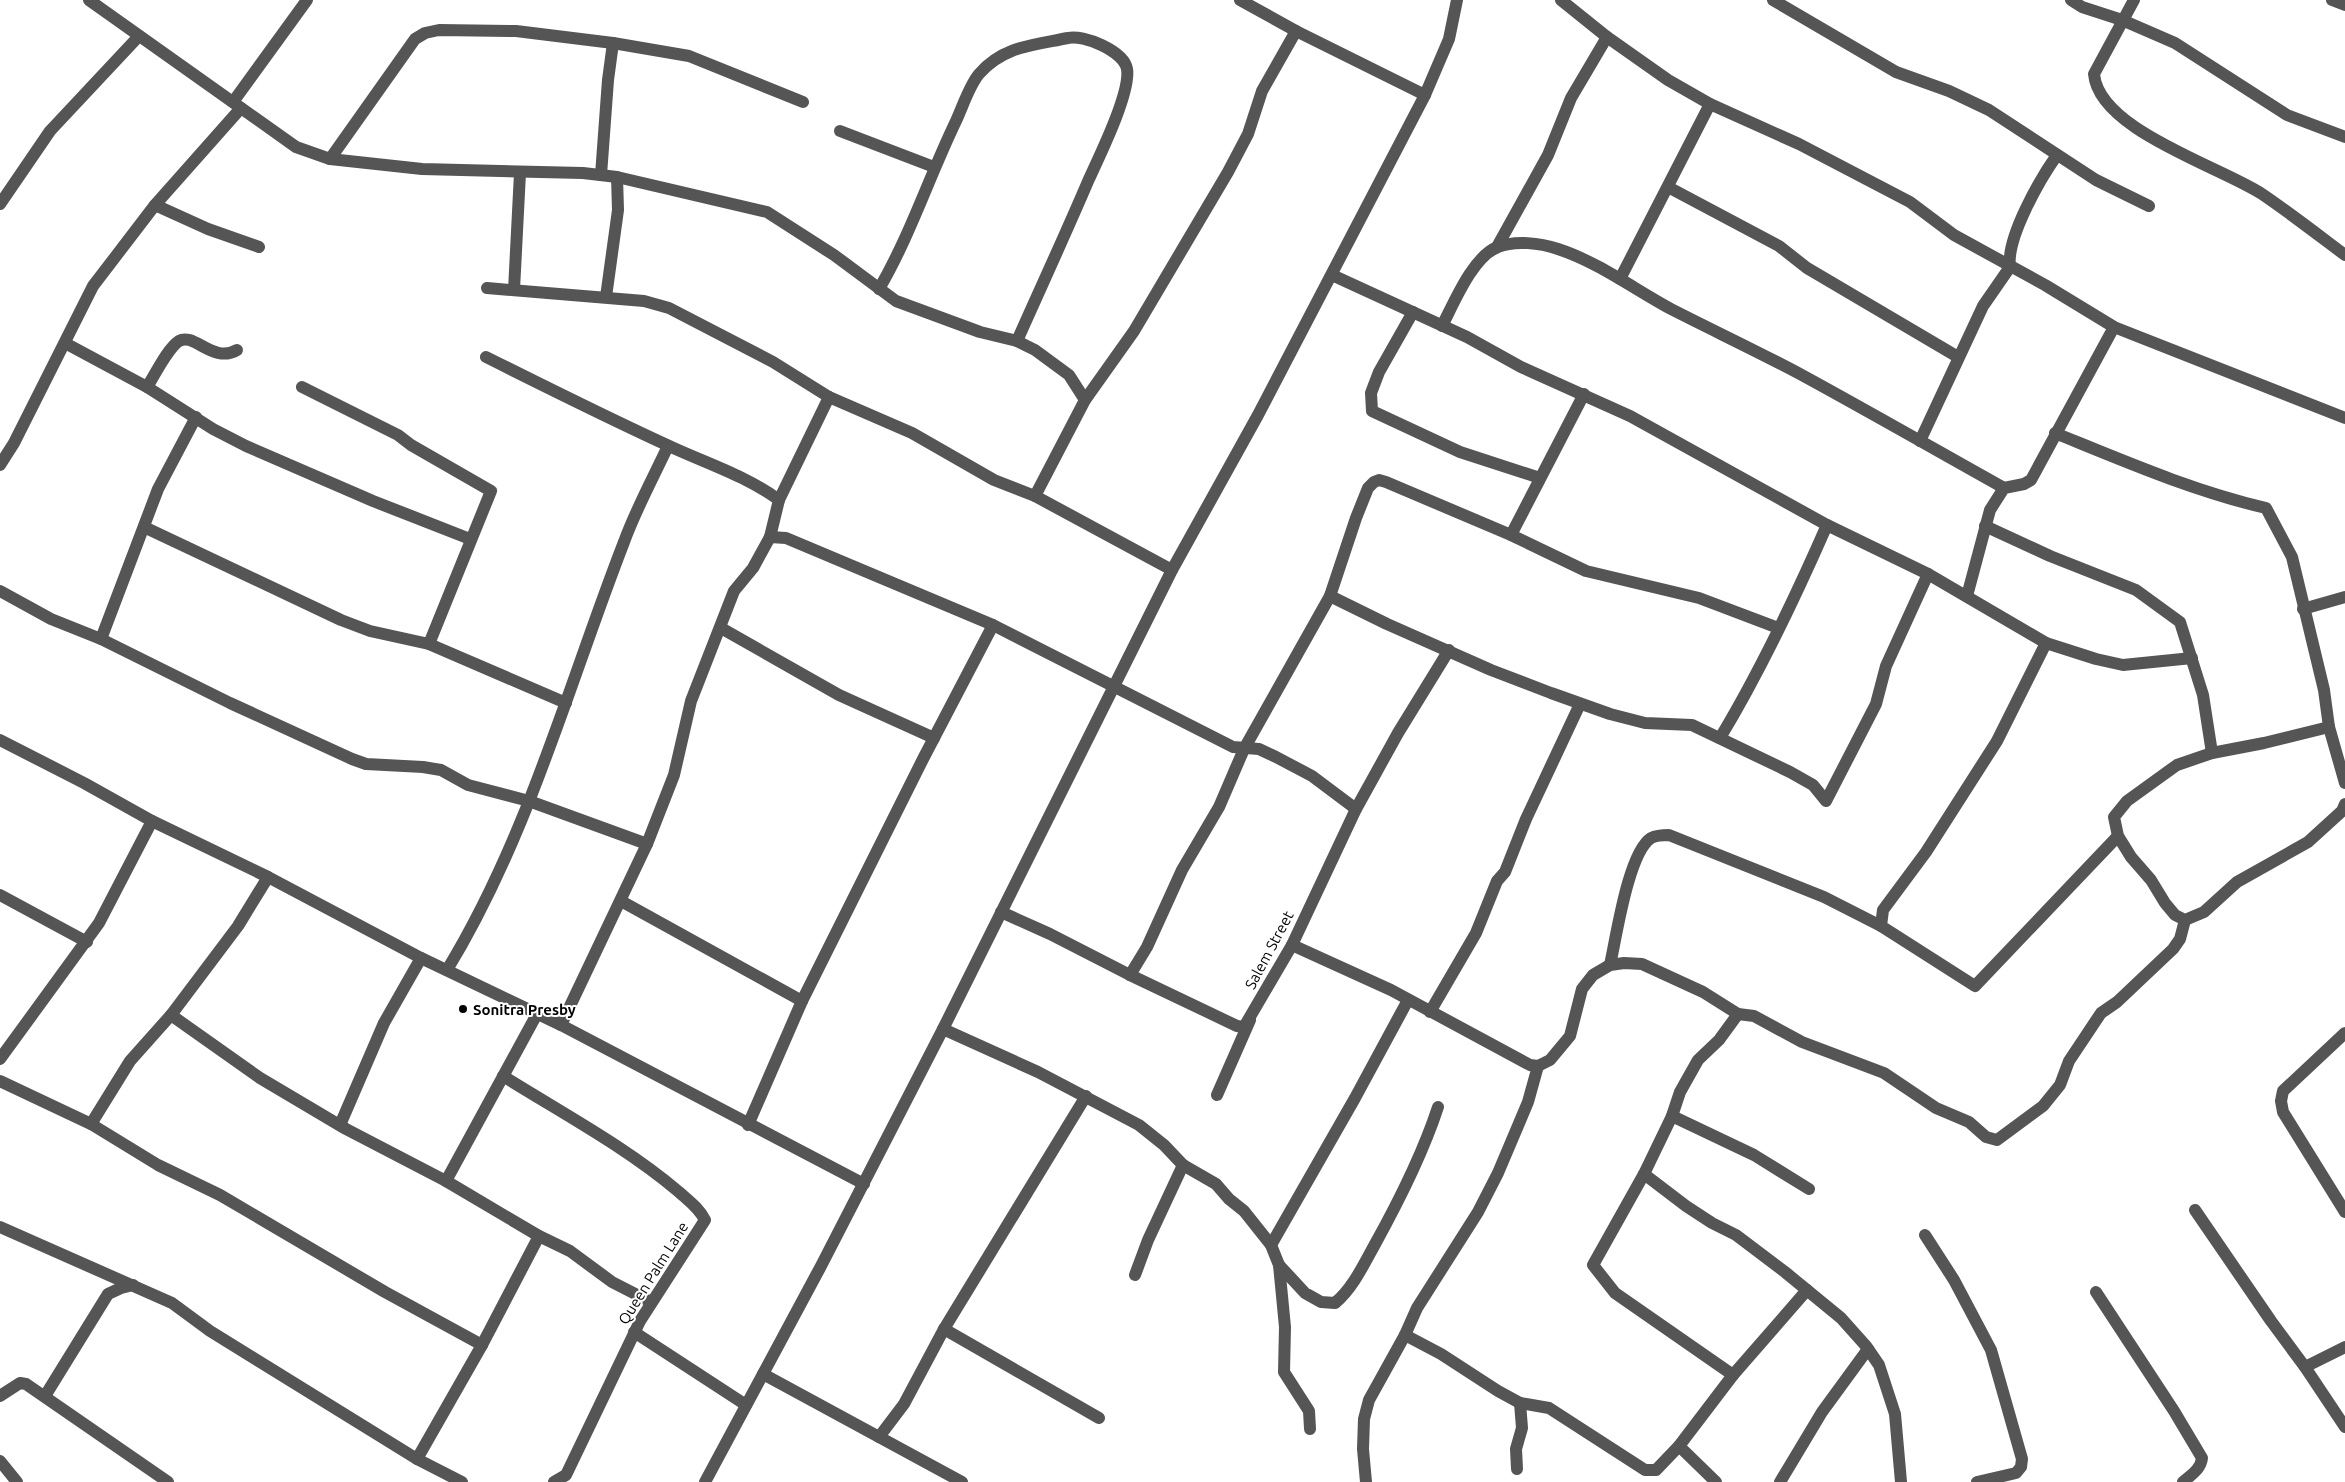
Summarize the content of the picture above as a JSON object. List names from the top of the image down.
{
  "streets": {
    "street": ["Salem Street", "Queen Palm Lane"]
  },
  "places": ["Sonitra Presby"]
}
